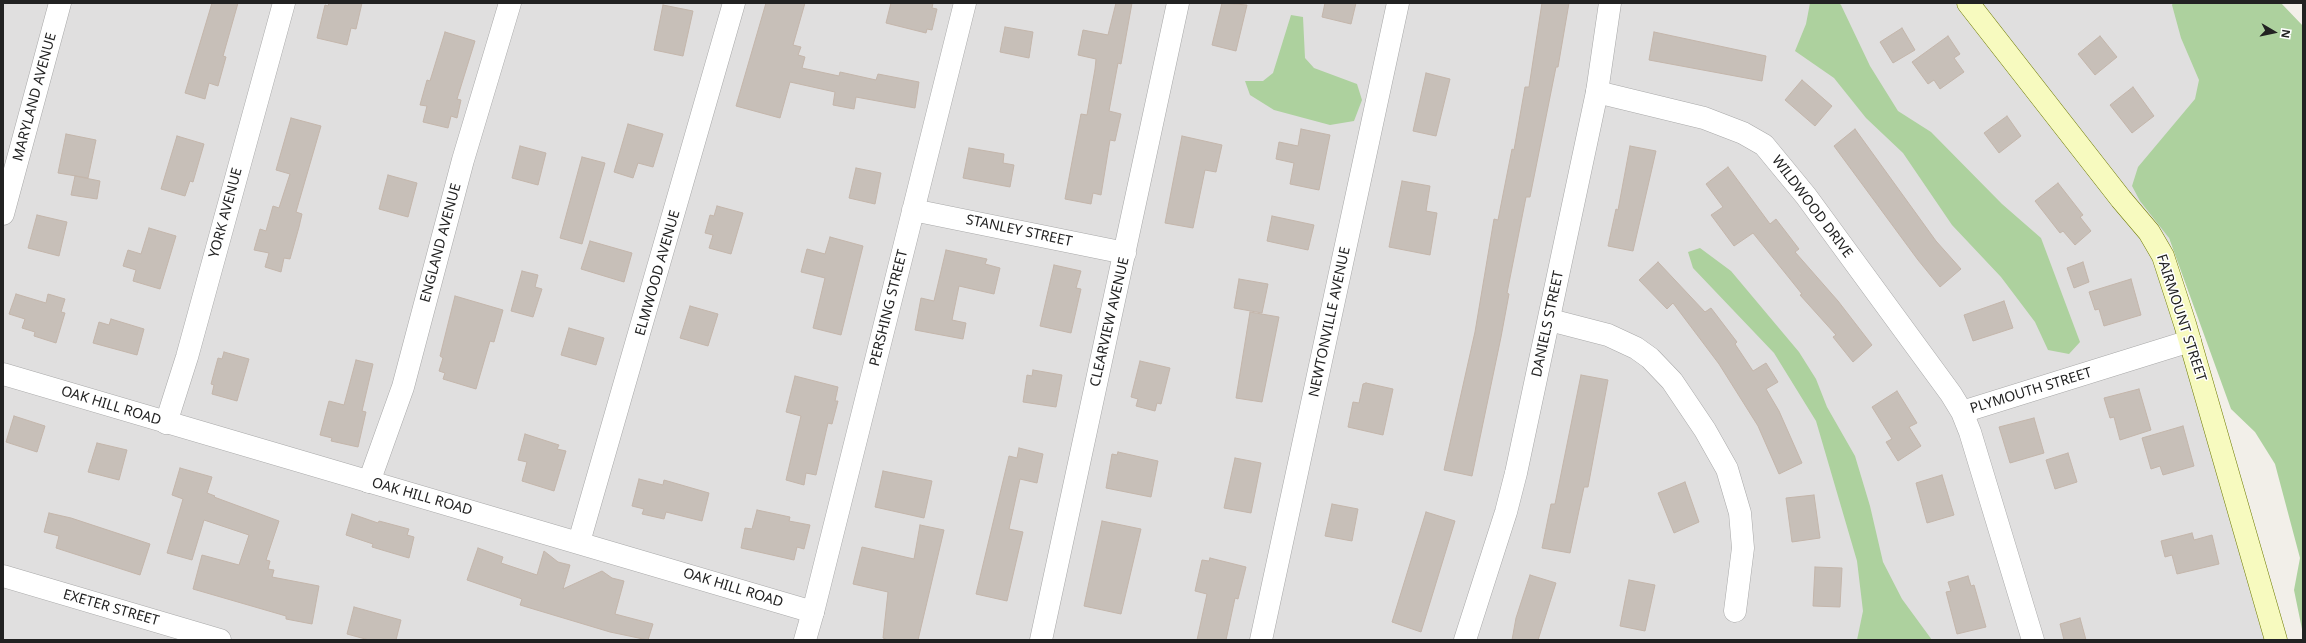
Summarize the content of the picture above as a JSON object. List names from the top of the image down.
{
  "streets": {
    "main road": ["FAIRMOUNT STREET"],
    "street": [
      "MARYLAND AVENUE",
      "WILDWOOD DRIVE",
      "YORK AVENUE",
      "STANLEY STREET",
      "ENGLAND AVENUE",
      "ELMWOOD AVENUE",
      "PERSHING STREET",
      "CLEARVIEW AVENUE",
      "NEWTONVILLE AVENUE",
      "DANIELS STREET",
      "PLYMOUTH STREET",
      "OAK HILL ROAD",
      "EXETER STREET"
    ]
  },
  "crossings": [
    ["WILDWOOD DRIVE", "DANIELS STREET"],
    ["WILDWOOD DRIVE", "PLYMOUTH STREET"],
    ["YORK AVENUE", "OAK HILL ROAD"],
    ["STANLEY STREET", "PERSHING STREET"],
    ["STANLEY STREET", "CLEARVIEW AVENUE"],
    ["ENGLAND AVENUE", "OAK HILL ROAD"],
    ["ELMWOOD AVENUE", "OAK HILL ROAD"],
    ["PERSHING STREET", "OAK HILL ROAD"],
    ["FAIRMOUNT STREET", "PLYMOUTH STREET"]
  ],
  "north": "right"
}
